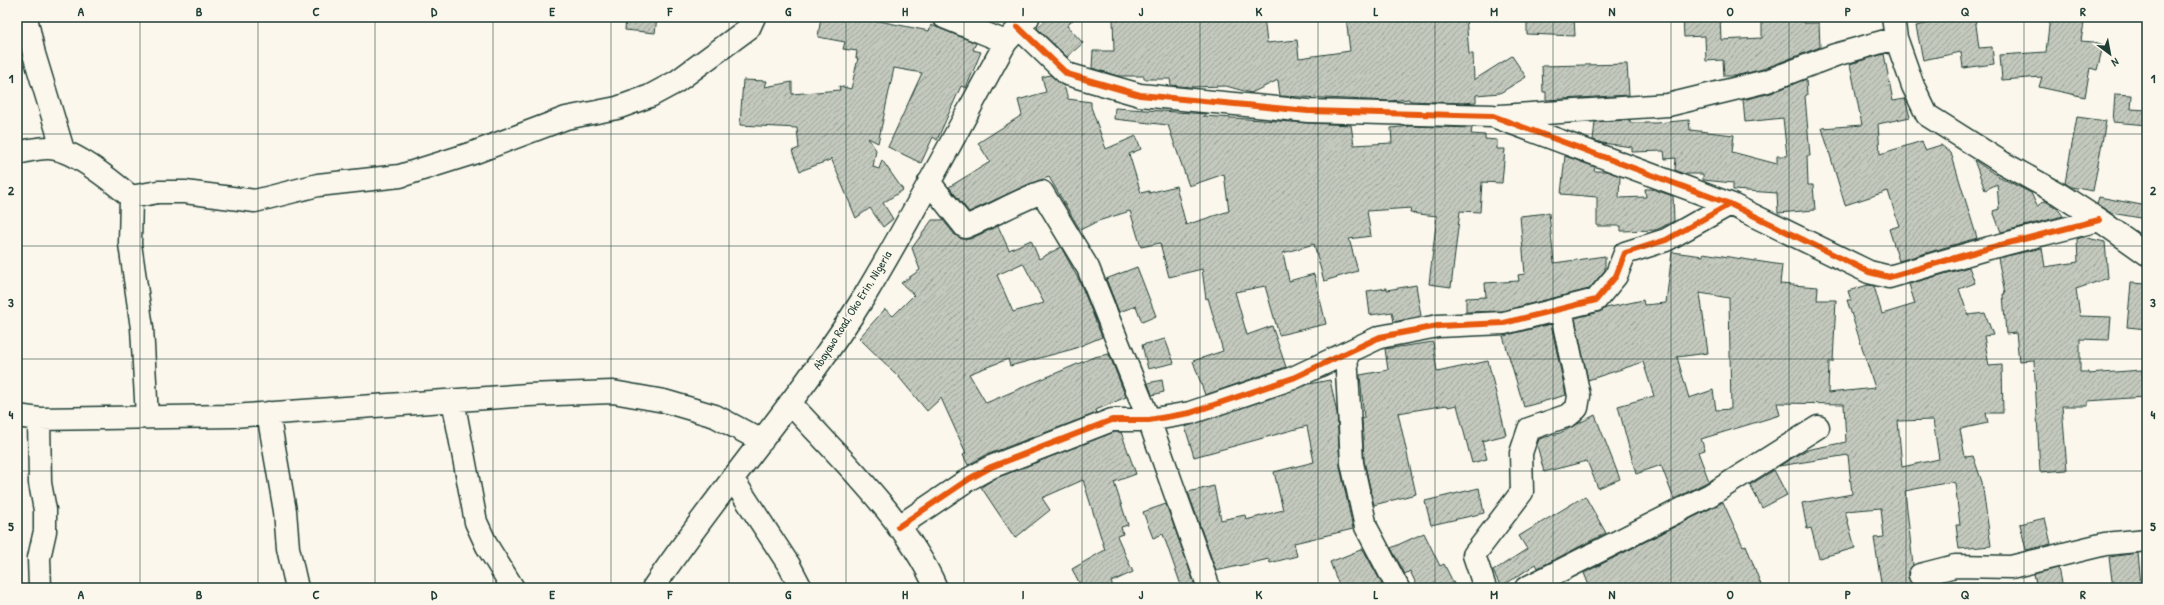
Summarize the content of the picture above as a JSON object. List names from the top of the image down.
{
  "streets": {
    "street": ["Abayawo Road, Oko Erin, Nigeria"]
  },
  "north": "bottom right",
  "grid": {
    "columns": [
      "A",
      "B",
      "C",
      "D",
      "E",
      "F",
      "G",
      "H",
      "I",
      "J",
      "K",
      "L",
      "M",
      "N",
      "O",
      "P",
      "Q",
      "R"
    ],
    "rows": [
      "1",
      "2",
      "3",
      "4",
      "5"
    ]
  }
}
